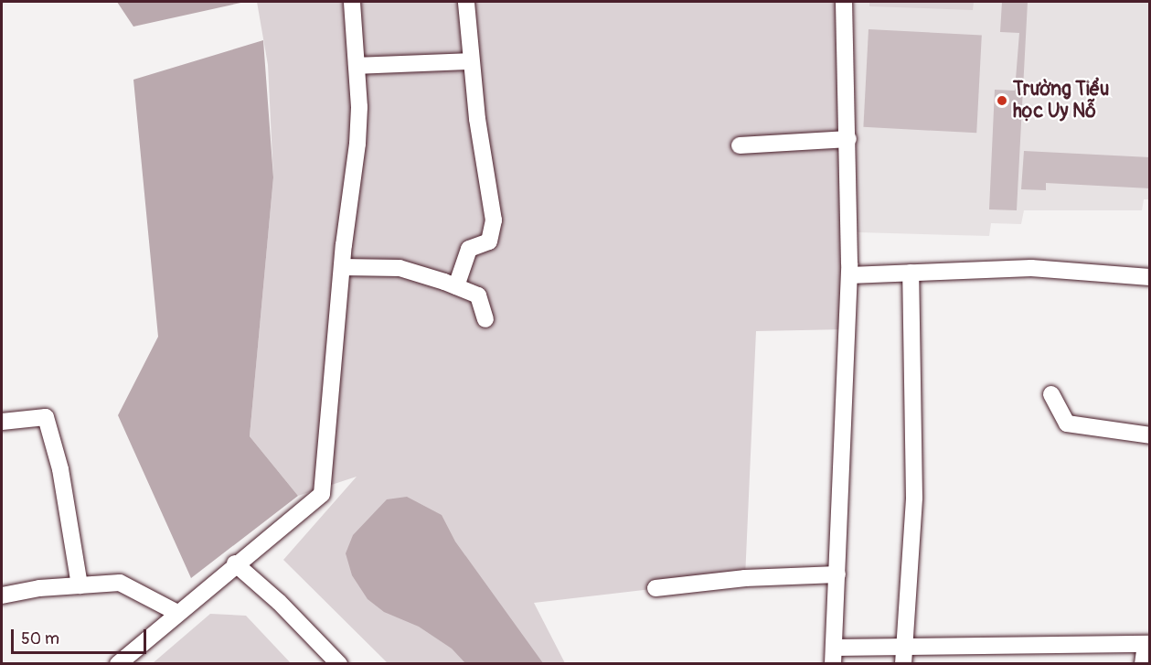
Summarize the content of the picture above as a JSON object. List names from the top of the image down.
{
  "places": ["Trường Tiểu học Uy Nỗ"],
  "scale_bar": "50 m"
}
